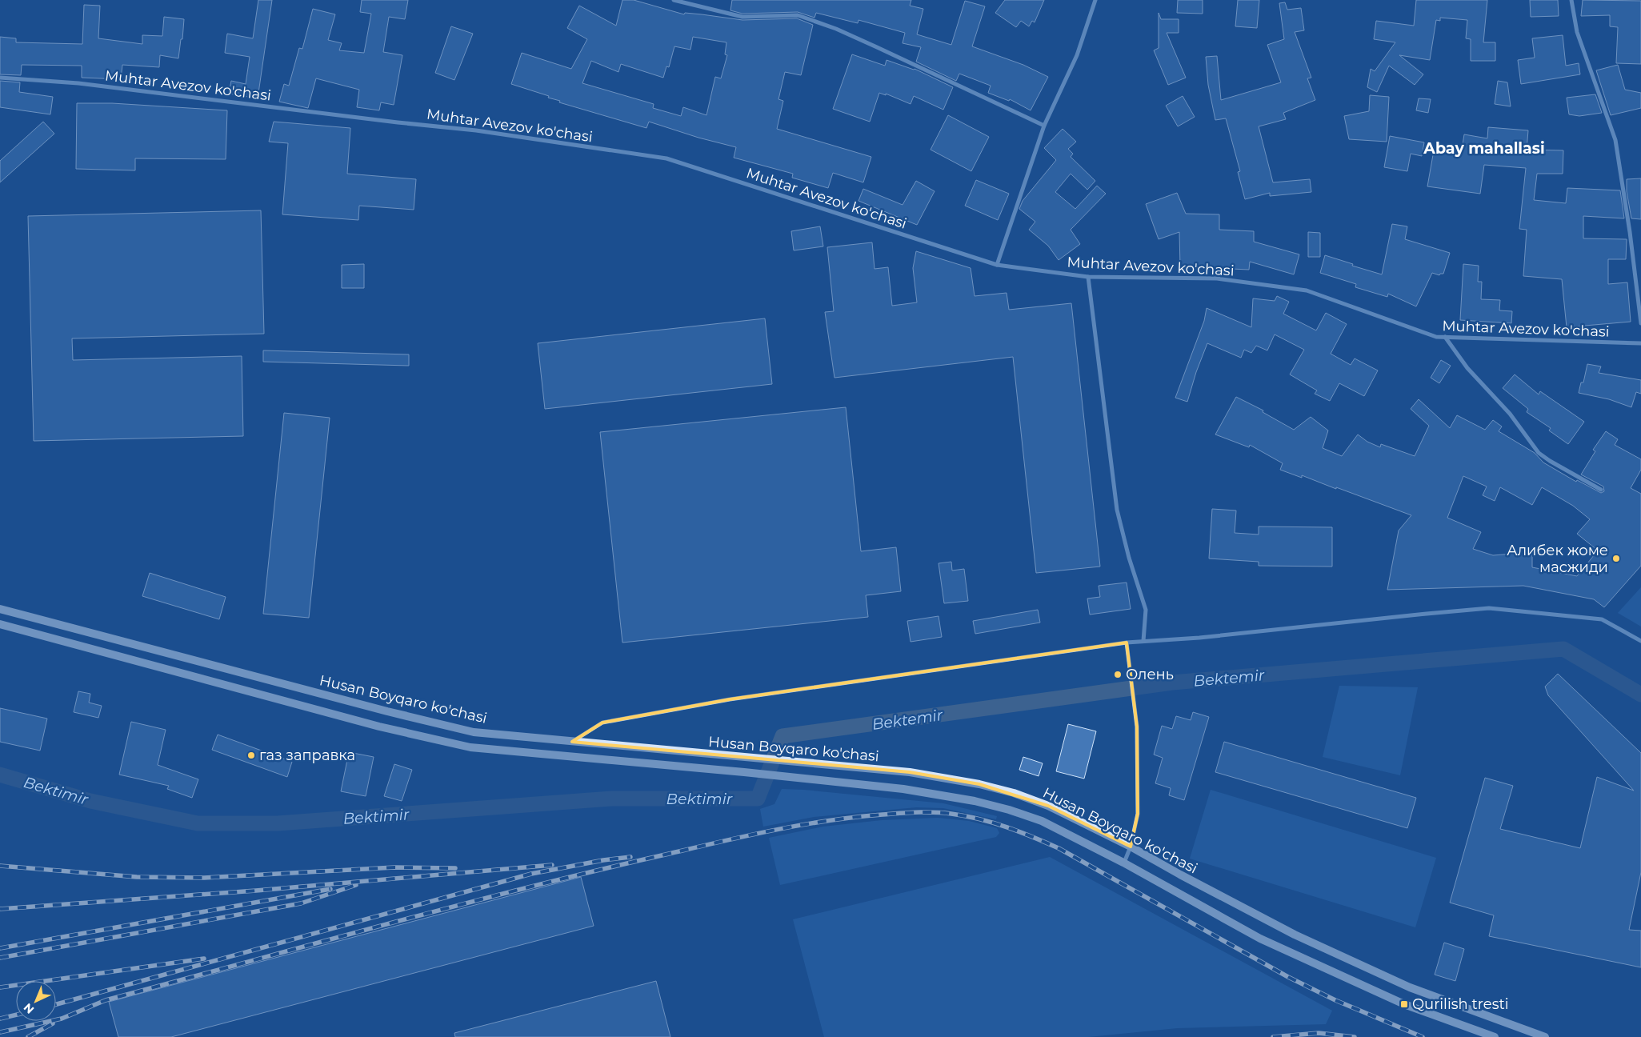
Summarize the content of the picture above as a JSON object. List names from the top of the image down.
{
  "streets": {
    "main road": ["Husan Boyqaro ko'chasi"],
    "street": ["Muhtar Avezov ko'chasi"]
  },
  "districts": ["Abay mahallasi"],
  "water": ["Bektemir", "Bektimir"],
  "places": {
    "other": ["Алибек жоме масжиди", "Олень", "газ заправка"],
    "transit": ["Qurilish tresti"]
  },
  "north": "bottom left"
}
